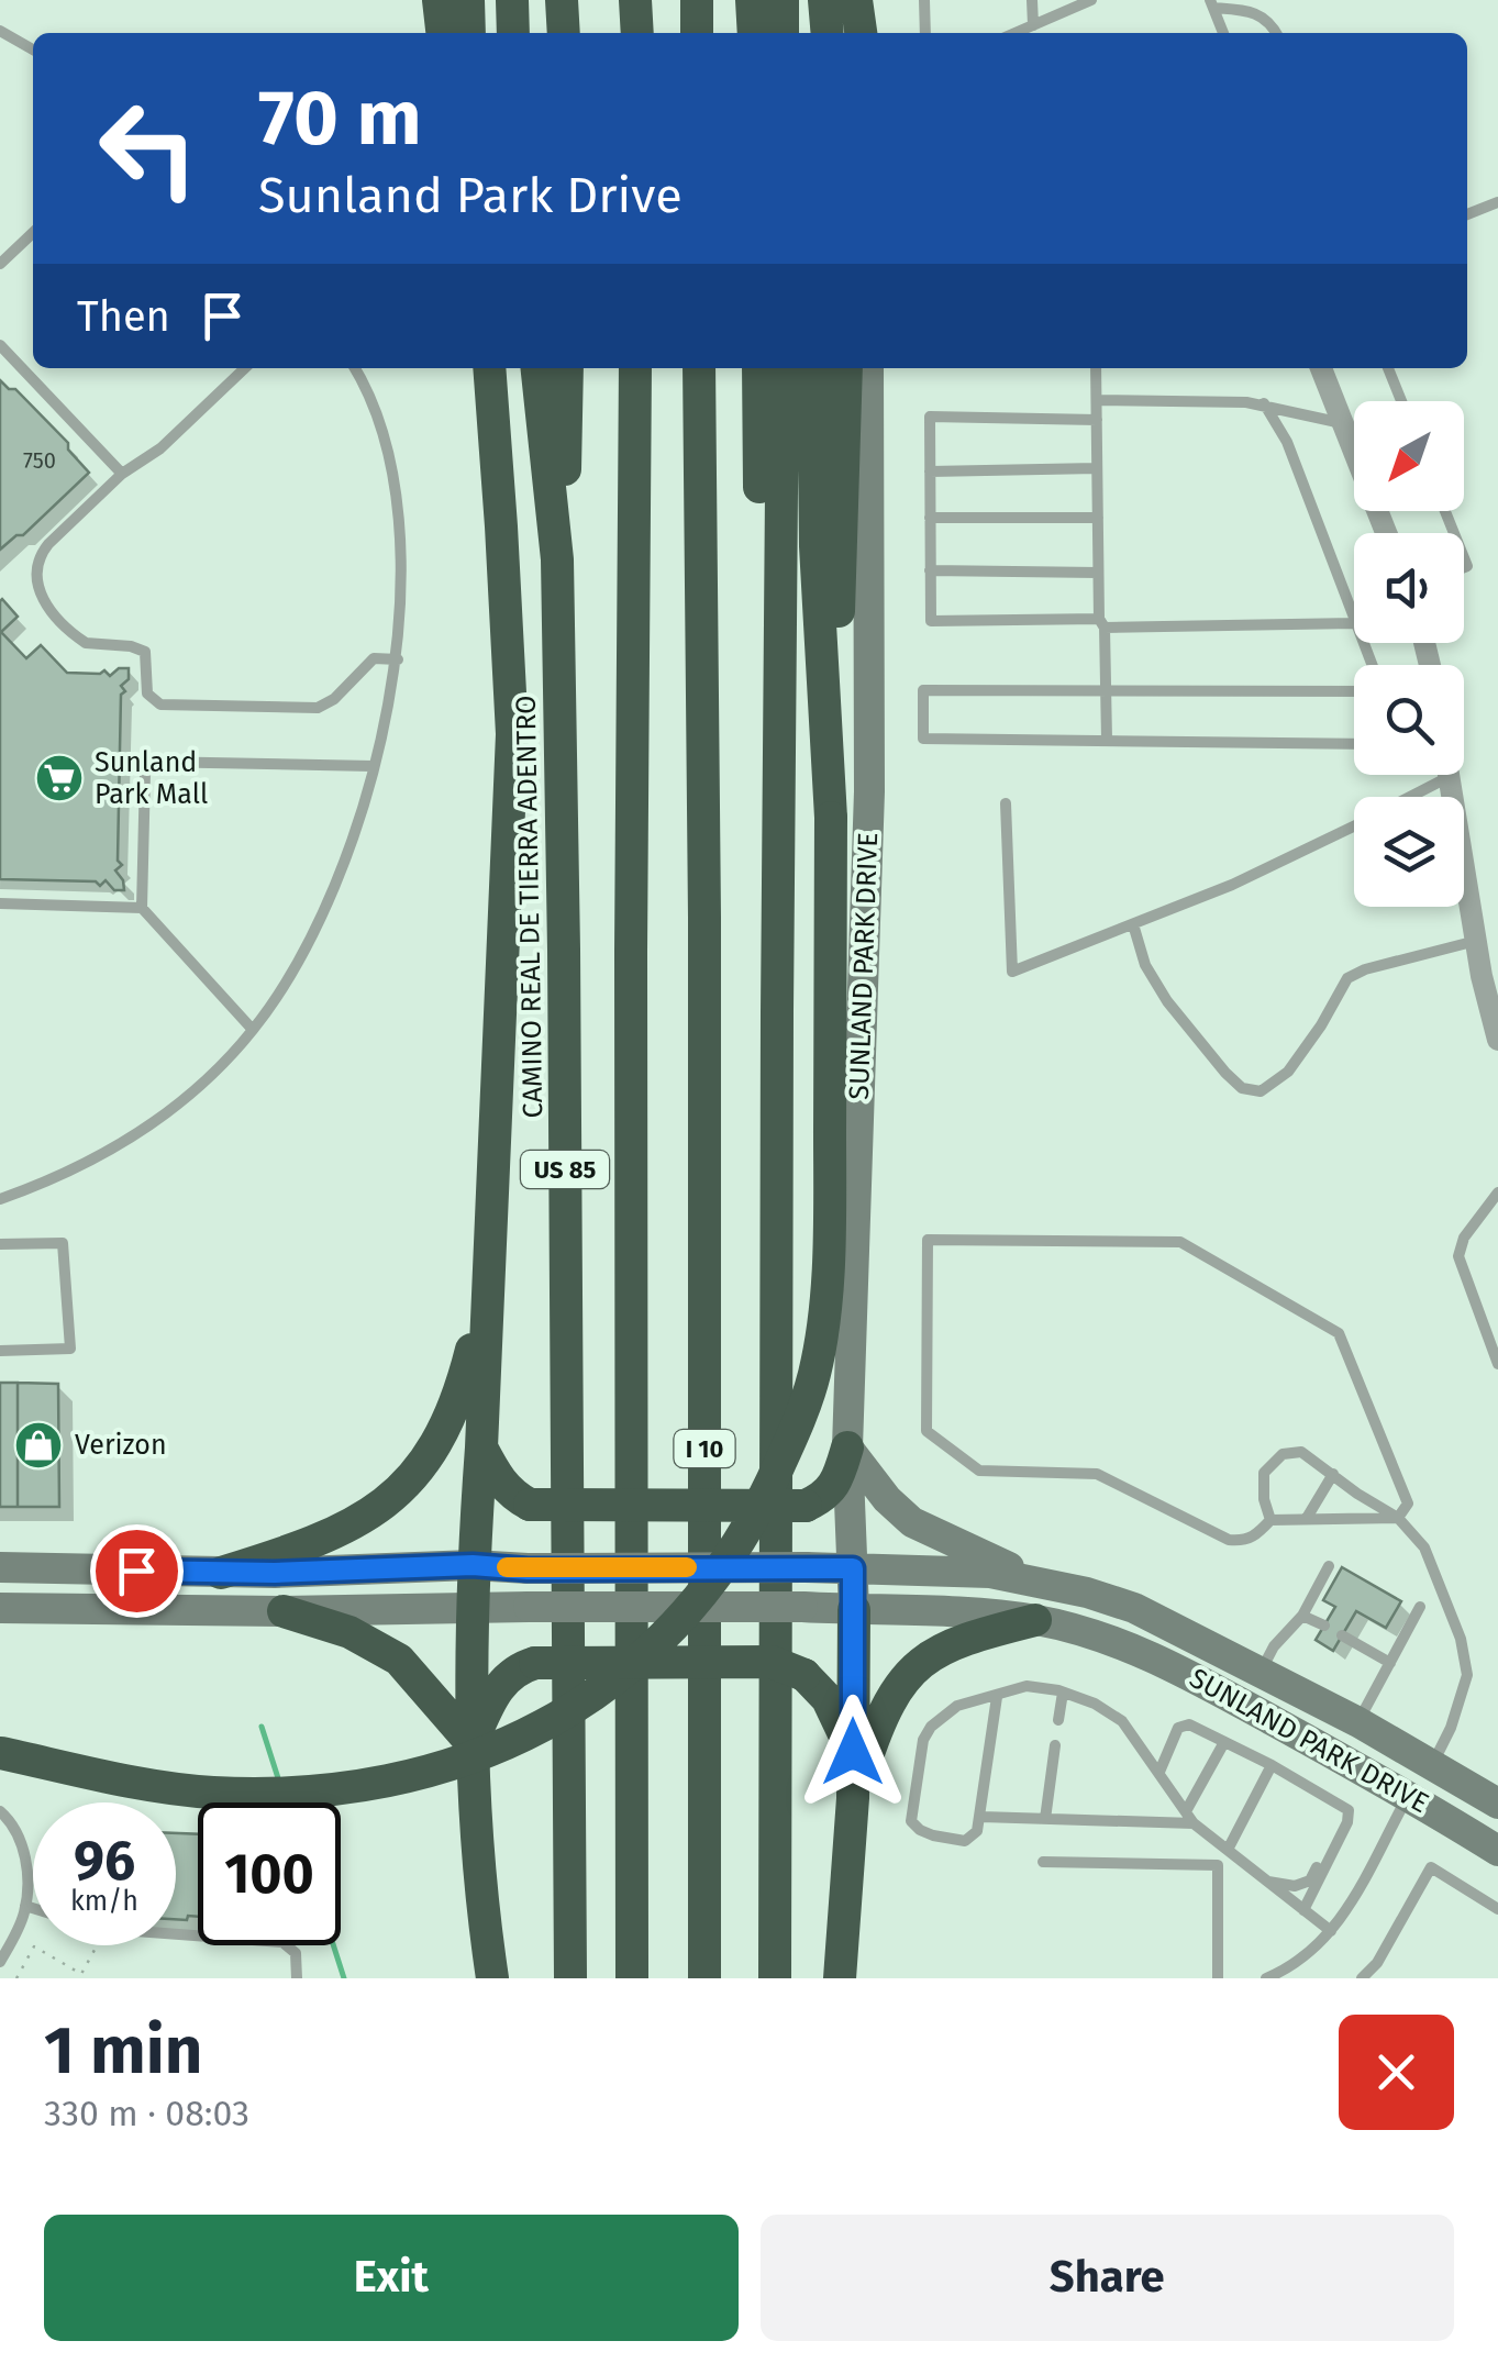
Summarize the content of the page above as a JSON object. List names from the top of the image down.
{
  "streets": {
    "highway": ["CAMINO REAL DE TIERRA ADENTRO", "US 85", "I 10"],
    "main road": ["SUNLAND PARK DRIVE"]
  },
  "places": {
    "supermarket": ["Sunland Park Mall"],
    "shop": ["Verizon"]
  },
  "house_numbers": ["750"],
  "north": "bottom left",
  "page": {
    "turn": ["70 m", "Sunland Park Drive"],
    "then": "Then",
    "speed": "96 km/h",
    "limit": "100",
    "heading": ["1 min", "330 m · 08:03"],
    "buttons": ["Exit", "Share"]
  }
}
